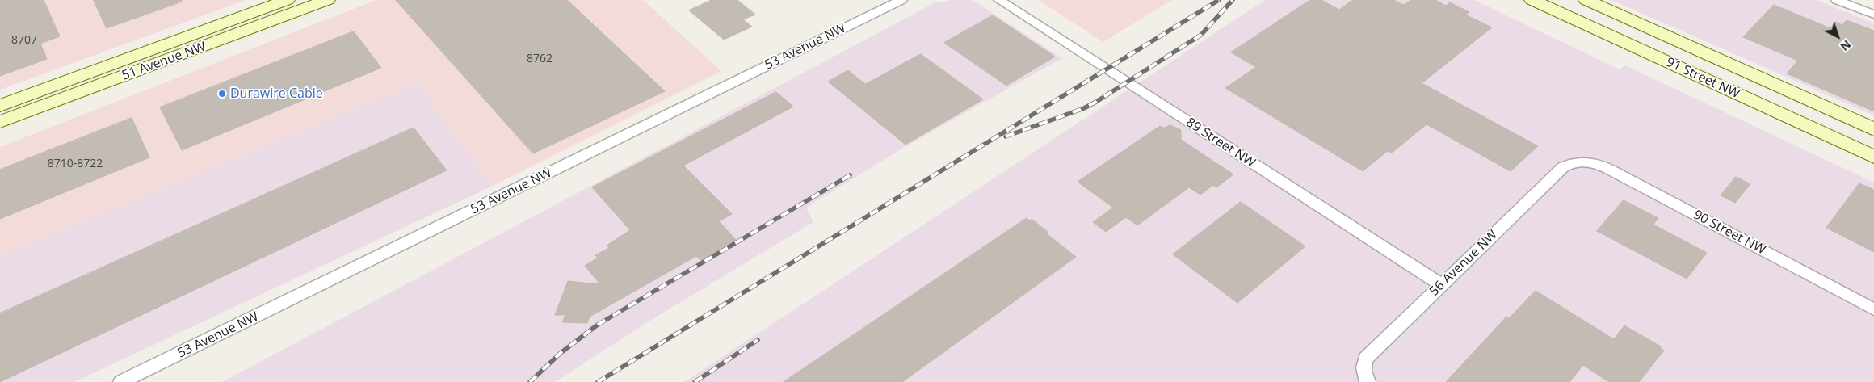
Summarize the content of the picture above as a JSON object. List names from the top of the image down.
{
  "streets": {
    "main road": ["51 Avenue NW", "91 Street NW"],
    "street": [
      "53 Avenue NW",
      "89 Street NW",
      "90 Street NW",
      "56 Avenue NW"
    ]
  },
  "crossings": [
    ["89 Street NW", "56 Avenue NW"],
    ["90 Street NW", "56 Avenue NW"]
  ],
  "places": ["Durawire Cable"],
  "house_numbers": ["8707", "8762", "8710-8722"],
  "north": "bottom right"
}
